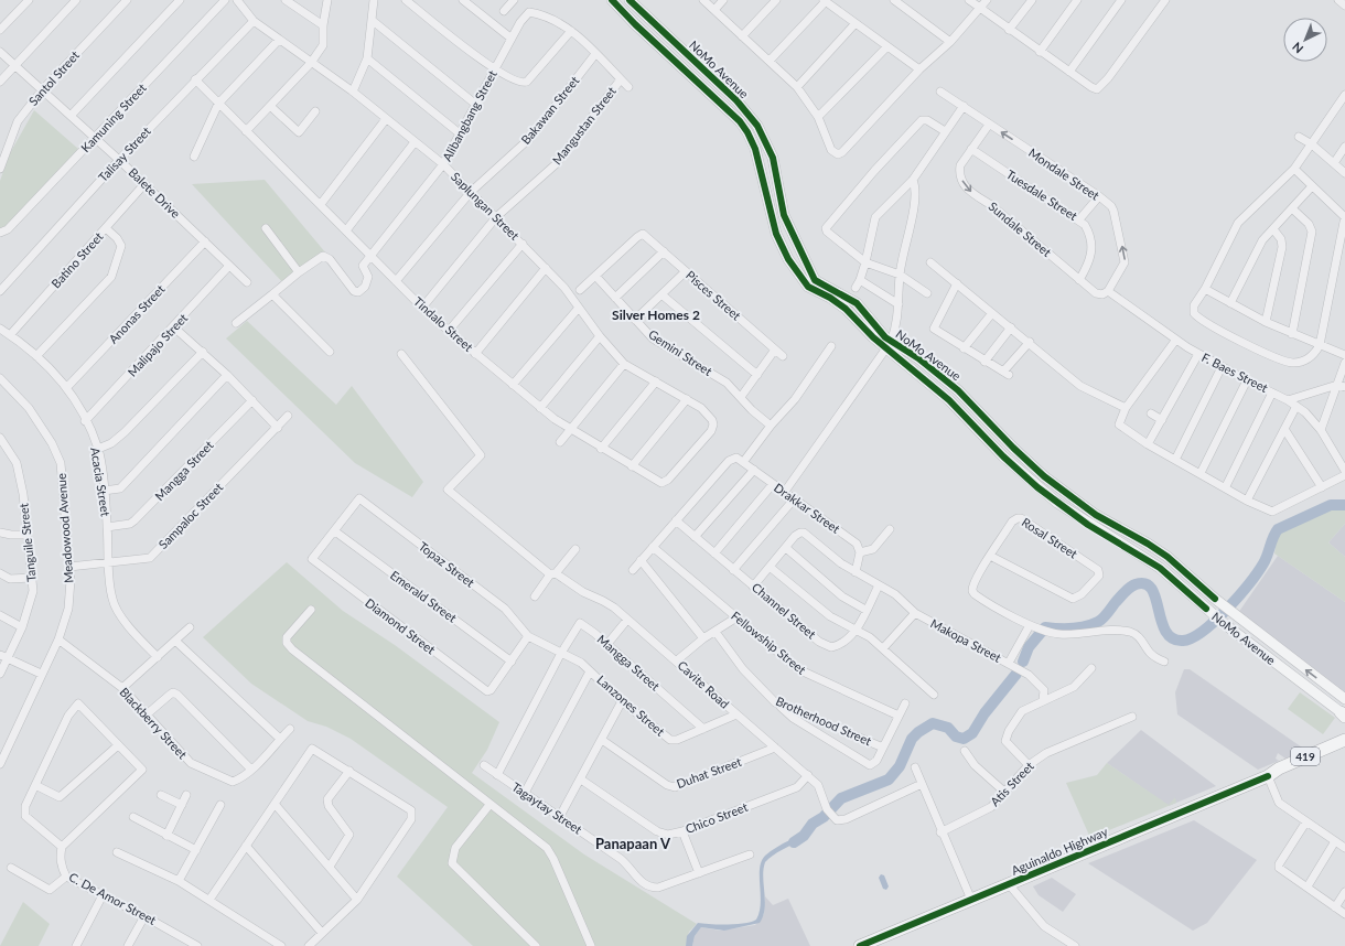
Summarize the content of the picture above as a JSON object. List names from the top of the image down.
{
  "streets": {
    "highway": ["419", "Aguinaldo Highway"],
    "main road": ["NoMo Avenue"],
    "street": [
      "Santol Street",
      "Bakawan Street",
      "Alibangbang Street",
      "Kamuning Street",
      "Mangustan Street",
      "Talisay Street",
      "Mondale Street",
      "Balete Drive",
      "Tuesdale Street",
      "Saplungan Street",
      "Sundale Street",
      "Batino Street",
      "Pisces Street",
      "Anonas Street",
      "Tindalo Street",
      "Malipajo Street",
      "Gemini Street",
      "F. Baes Street",
      "Mangga Street",
      "Acacia Street",
      "Drakkar Street",
      "Sampaloc Street",
      "Meadowood Avenue",
      "Rosal Street",
      "Tanguile Street",
      "Topaz Street",
      "Emerald Street",
      "Channel Street",
      "Diamond Street",
      "Makopa Street",
      "Fellowship Street",
      "Cavite Road",
      "Lanzones Street",
      "Brotherhood Street",
      "Blackberry Street",
      "Duhat Street",
      "Atis Street",
      "Tagaytay Street",
      "Chico Street",
      "C. De Amor Street"
    ]
  },
  "crossings": [
    ["Santol Street", "Balete Drive"],
    ["Bakawan Street", "Saplungan Street"],
    ["Bakawan Street", "Tindalo Street"],
    ["Alibangbang Street", "Saplungan Street"],
    ["Alibangbang Street", "Tindalo Street"],
    ["Kamuning Street", "Balete Drive"],
    ["Mangustan Street", "Saplungan Street"],
    ["Mangustan Street", "Tindalo Street"],
    ["Talisay Street", "Balete Drive"],
    ["Talisay Street", "Saplungan Street"],
    ["Talisay Street", "Tindalo Street"],
    ["Mondale Street", "Sundale Street"],
    ["Mondale Street", "F. Baes Street"],
    ["Balete Drive", "Batino Street"],
    ["Balete Drive", "Anonas Street"],
    ["Balete Drive", "Malipajo Street"],
    ["Tuesdale Street", "Sundale Street"],
    ["Saplungan Street", "Tindalo Street"],
    ["Sundale Street", "F. Baes Street"],
    ["Batino Street", "Acacia Street"],
    ["Pisces Street", "Gemini Street"],
    ["Anonas Street", "Acacia Street"],
    ["Malipajo Street", "Acacia Street"],
    ["Mangga Street", "Acacia Street"],
    ["Mangga Street", "Lanzones Street"],
    ["Acacia Street", "Sampaloc Street"],
    ["Sampaloc Street", "Meadowood Avenue"],
    ["Meadowood Avenue", "Blackberry Street"],
    ["Topaz Street", "Emerald Street"],
    ["Topaz Street", "Diamond Street"],
    ["Topaz Street", "Lanzones Street"],
    ["Emerald Street", "Diamond Street"],
    ["Channel Street", "Makopa Street"],
    ["Cavite Road", "Lanzones Street"],
    ["Cavite Road", "Duhat Street"],
    ["Cavite Road", "Chico Street"]
  ],
  "one_way": ["Mondale Street", "Sundale Street"],
  "districts": ["Silver Homes 2", "Panapaan V"],
  "north": "bottom left"
}
